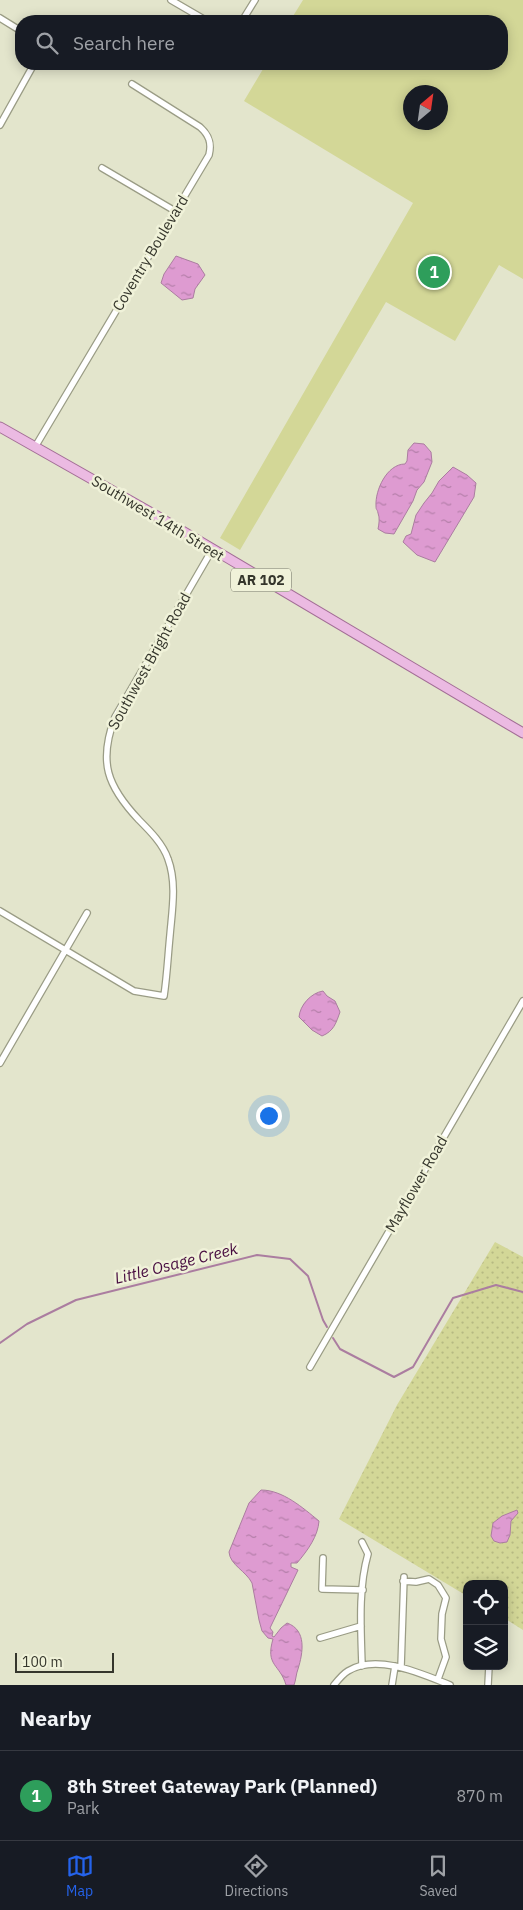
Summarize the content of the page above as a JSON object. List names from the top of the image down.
{
  "streets": {
    "main road": ["Southwest 14th Street", "AR 102"],
    "street": ["Coventry Boulevard", "Southwest Bright Road", "Mayflower Road"]
  },
  "crossings": [
    ["Coventry Boulevard", "Southwest 14th Street"],
    ["Southwest 14th Street", "Southwest Bright Road"]
  ],
  "water": ["Little Osage Creek"],
  "scale_bar": "100 m",
  "north": "top right",
  "page": {
    "search": "Search here",
    "pins": "1",
    "scale": "100 m",
    "heading": "Nearby",
    "list": [
      {
        "mark": "1",
        "name": "8th Street Gateway Park (Planned)",
        "note": "Park",
        "value": "870 m"
      }
    ],
    "nav": ["Map", "Directions", "Saved"]
  }
}
